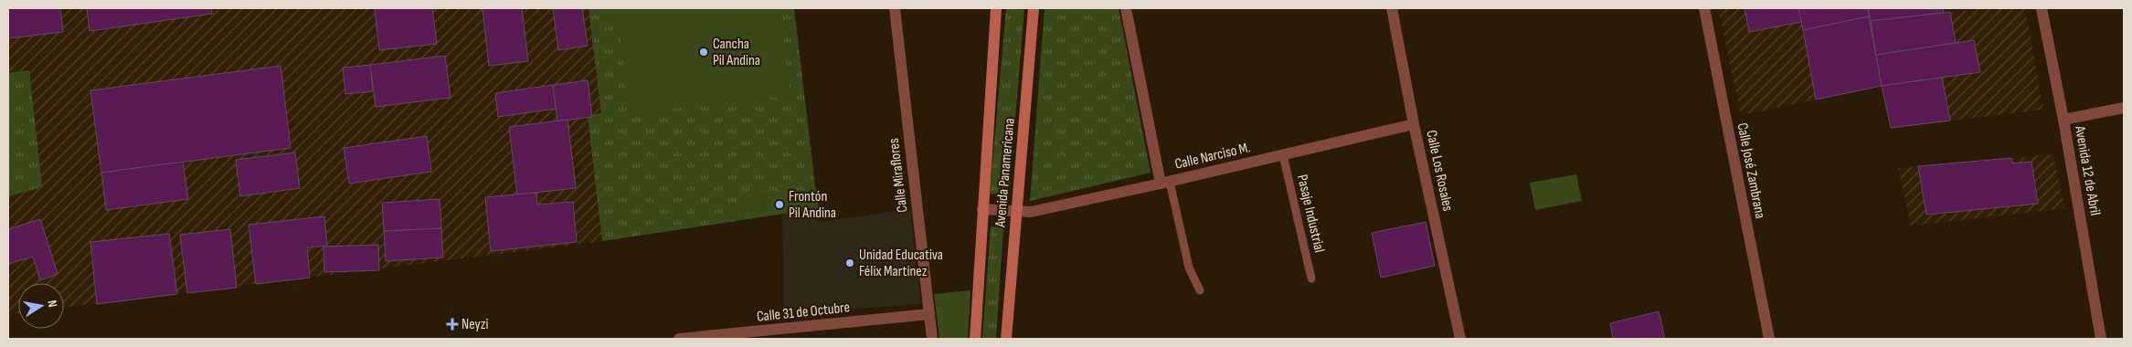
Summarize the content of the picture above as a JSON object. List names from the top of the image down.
{
  "streets": {
    "main road": ["Avenida Panamericana"],
    "street": [
      "Calle Narciso M.",
      "Calle Los Rosales",
      "Calle José Zambrana",
      "Avenida 12 de Abril",
      "Calle Miraflores",
      "Calle 31 de Octubre"
    ],
    "lane": ["Pasaje Industrial"]
  },
  "crossings": [
    ["Calle Narciso M.", "Calle Los Rosales"],
    ["Calle Narciso M.", "Avenida Panamericana"],
    ["Calle Narciso M.", "Pasaje Industrial"],
    ["Calle Miraflores", "Calle 31 de Octubre"]
  ],
  "places": {
    "other": ["Cancha Pil Andina", "Frontón Pil Andina", "Unidad Educativa Félix Martinez"],
    "health": ["Neyzi"]
  },
  "north": "right"
}
